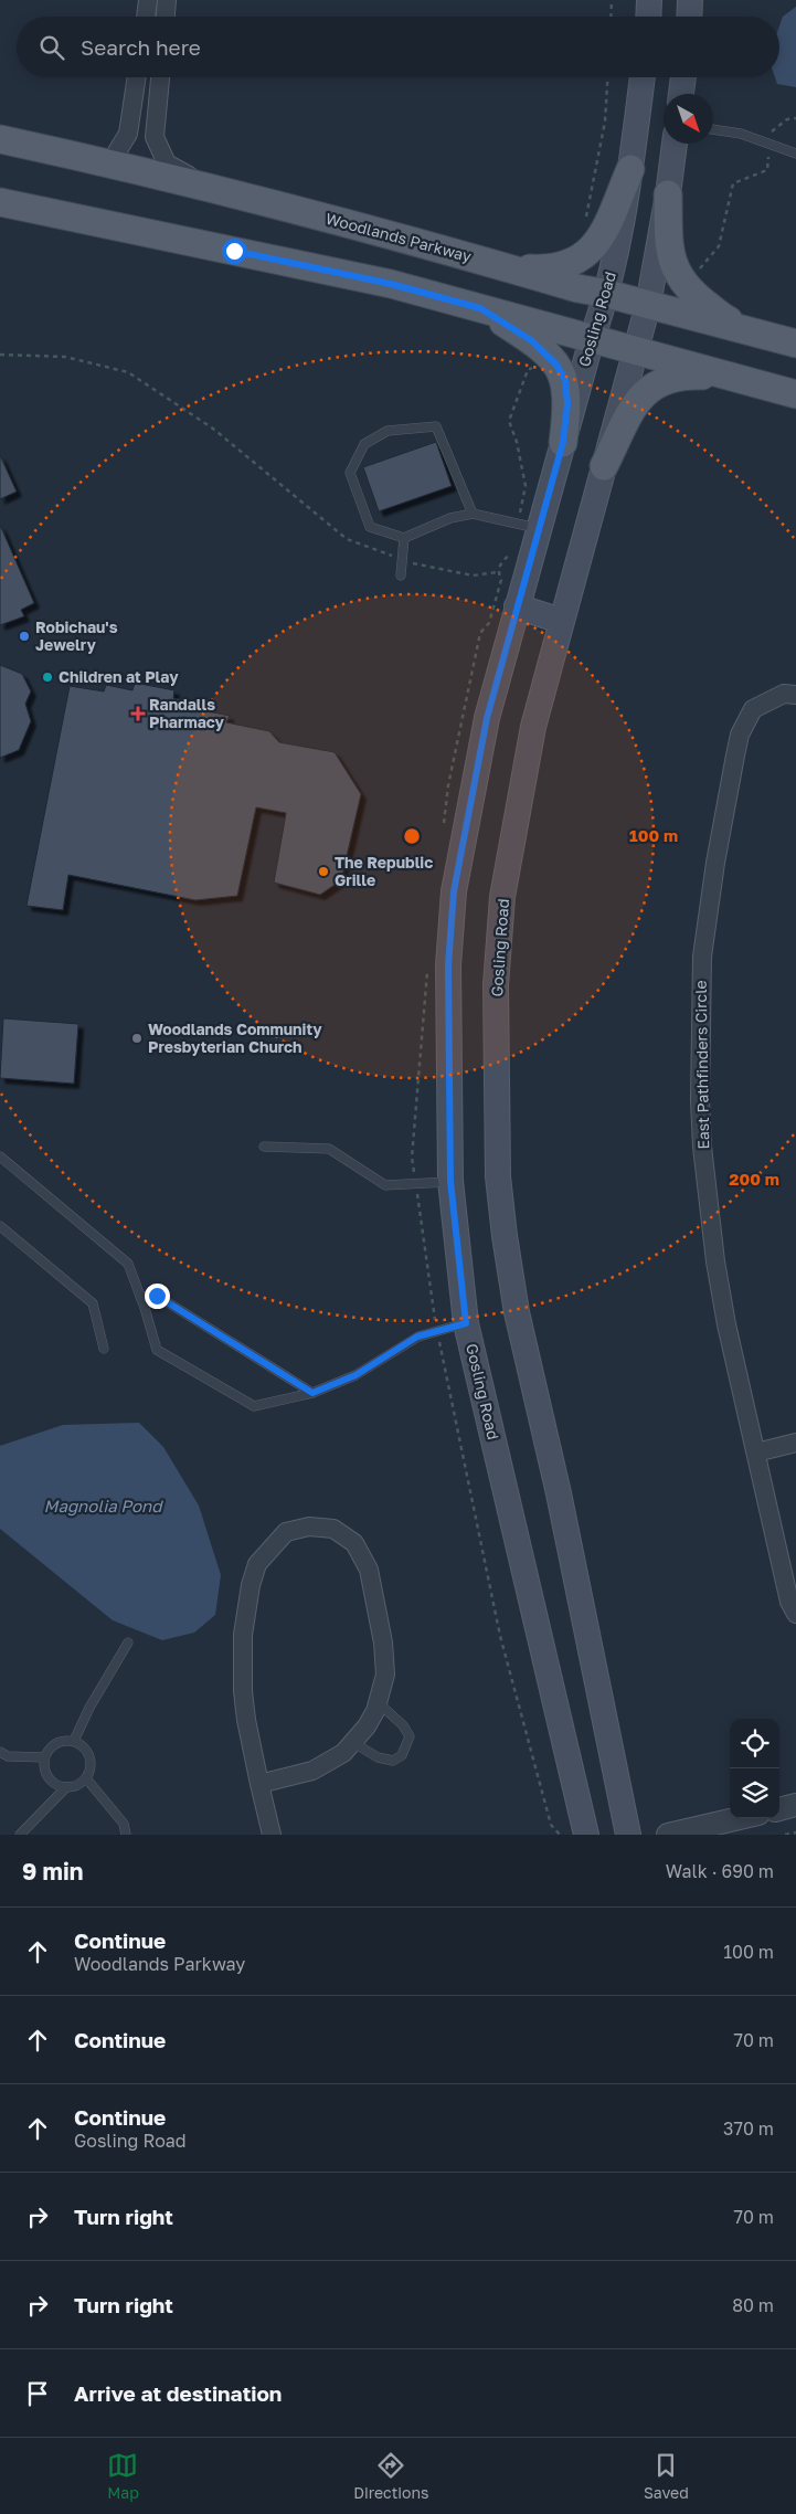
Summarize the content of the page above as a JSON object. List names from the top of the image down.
{
  "streets": {
    "main road": ["Woodlands Parkway", "Gosling Road"],
    "street": ["East Pathfinders Circle"]
  },
  "crossings": [
    ["Woodlands Parkway", "Gosling Road"]
  ],
  "water": ["Magnolia Pond"],
  "places": {
    "other": [
      "Robichau's Jewelry",
      "Children at Play",
      "The Republic Grille",
      "Woodlands Community Presbyterian Church"
    ],
    "health": ["Randalls Pharmacy"]
  },
  "north": "bottom right",
  "page": {
    "search": "Search here",
    "heading": ["9 min", "Walk · 690 m"],
    "list": [
      ["Continue", "Woodlands Parkway", "100 m"],
      ["Continue", "70 m"],
      ["Continue", "Gosling Road", "370 m"],
      ["Turn right", "70 m"],
      ["Turn right", "80 m"],
      "Arrive at destination"
    ],
    "nav": ["Map", "Directions", "Saved"]
  },
  "rings": ["100 m", "200 m"]
}
